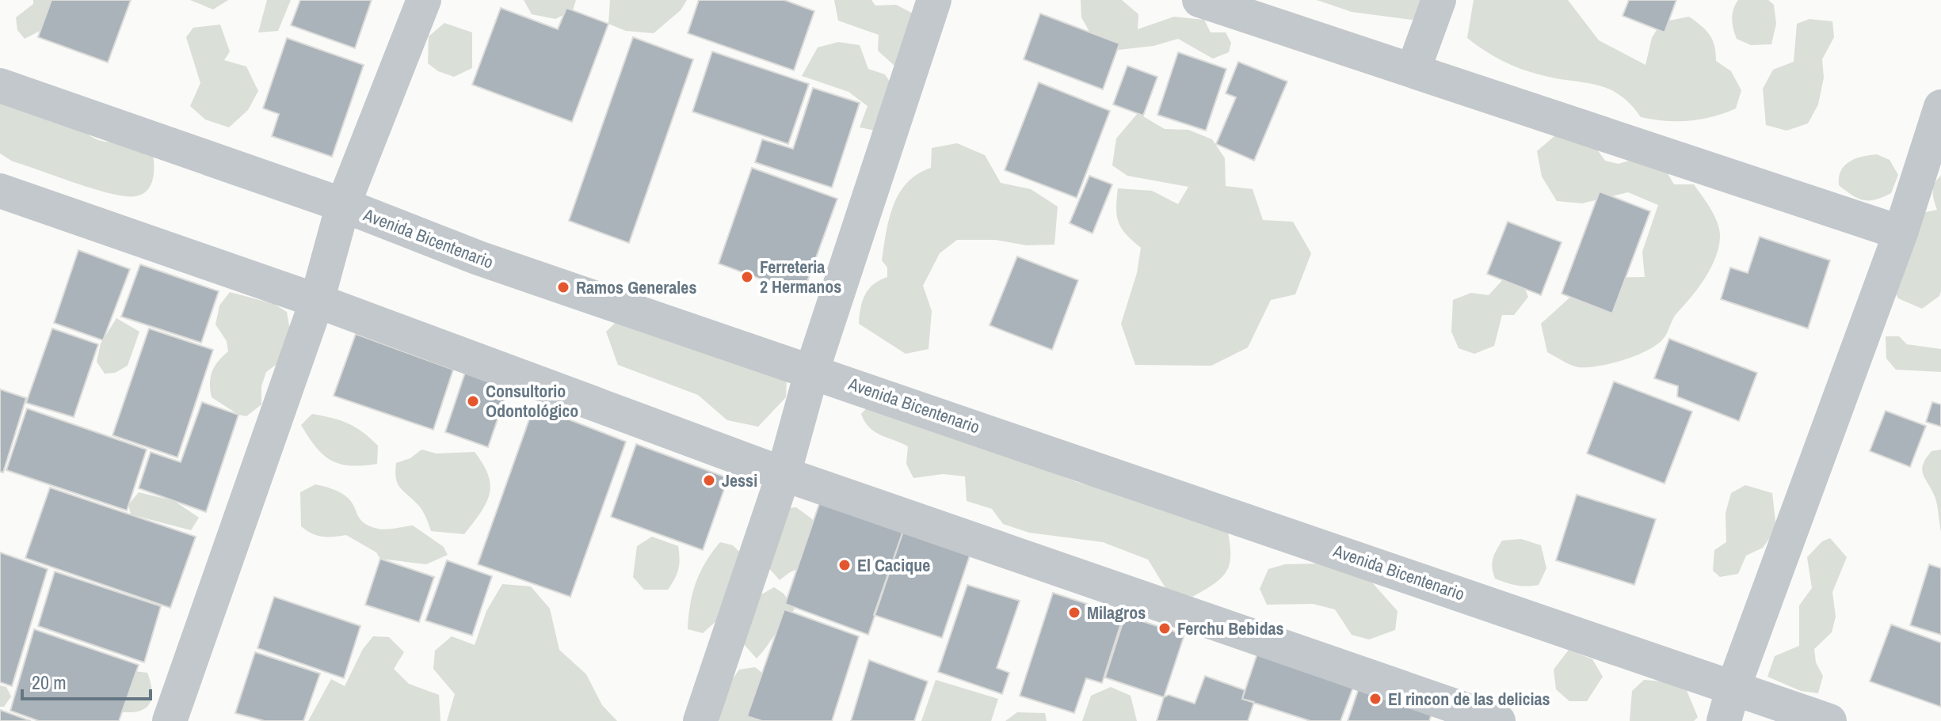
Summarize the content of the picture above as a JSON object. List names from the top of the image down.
{
  "streets": {
    "street": ["Avenida Bicentenario"]
  },
  "places": [
    "Ferreteria 2 Hermanos",
    "Ramos Generales",
    "Consultorio Odontológico",
    "Jessi",
    "El Cacique",
    "Milagros",
    "Ferchu Bebidas",
    "El rincon de las delicias"
  ],
  "scale_bar": "20 m"
}
